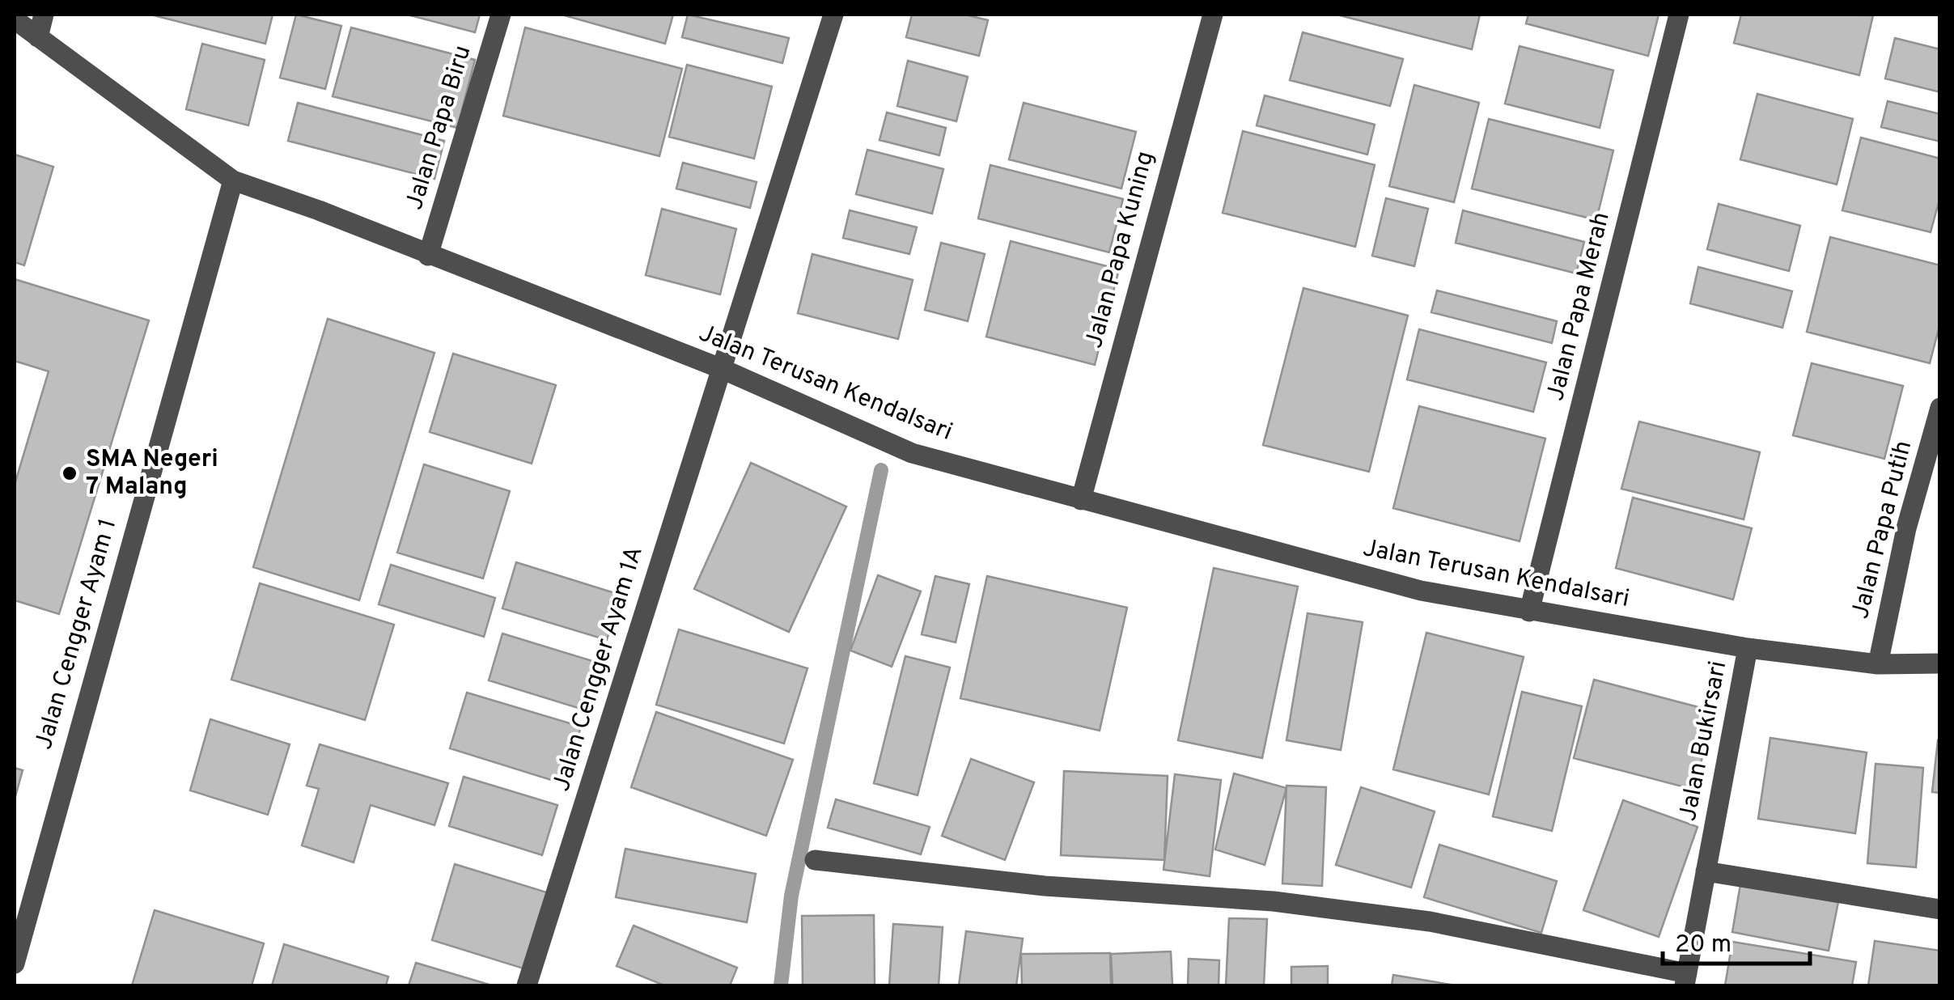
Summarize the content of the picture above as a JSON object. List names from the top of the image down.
{
  "streets": {
    "street": [
      "Jalan Papa Biru",
      "Jalan Papa Kuning",
      "Jalan Papa Merah",
      "Jalan Terusan Kendalsari",
      "Jalan Papa Putih",
      "Jalan Cengger Ayam 1",
      "Jalan Cengger Ayam 1A",
      "Jalan Bukirsari"
    ]
  },
  "crossings": [
    ["Jalan Papa Biru", "Jalan Terusan Kendalsari"],
    ["Jalan Papa Kuning", "Jalan Terusan Kendalsari"],
    ["Jalan Papa Merah", "Jalan Terusan Kendalsari"],
    ["Jalan Terusan Kendalsari", "Jalan Cengger Ayam 1"],
    ["Jalan Terusan Kendalsari", "Jalan Cengger Ayam 1A"],
    ["Jalan Terusan Kendalsari", "Jalan Bukirsari"],
    ["Jalan Papa Putih", "Jalan Bukirsari"]
  ],
  "places": ["SMA Negeri 7 Malang"],
  "scale_bar": "20 m"
}
